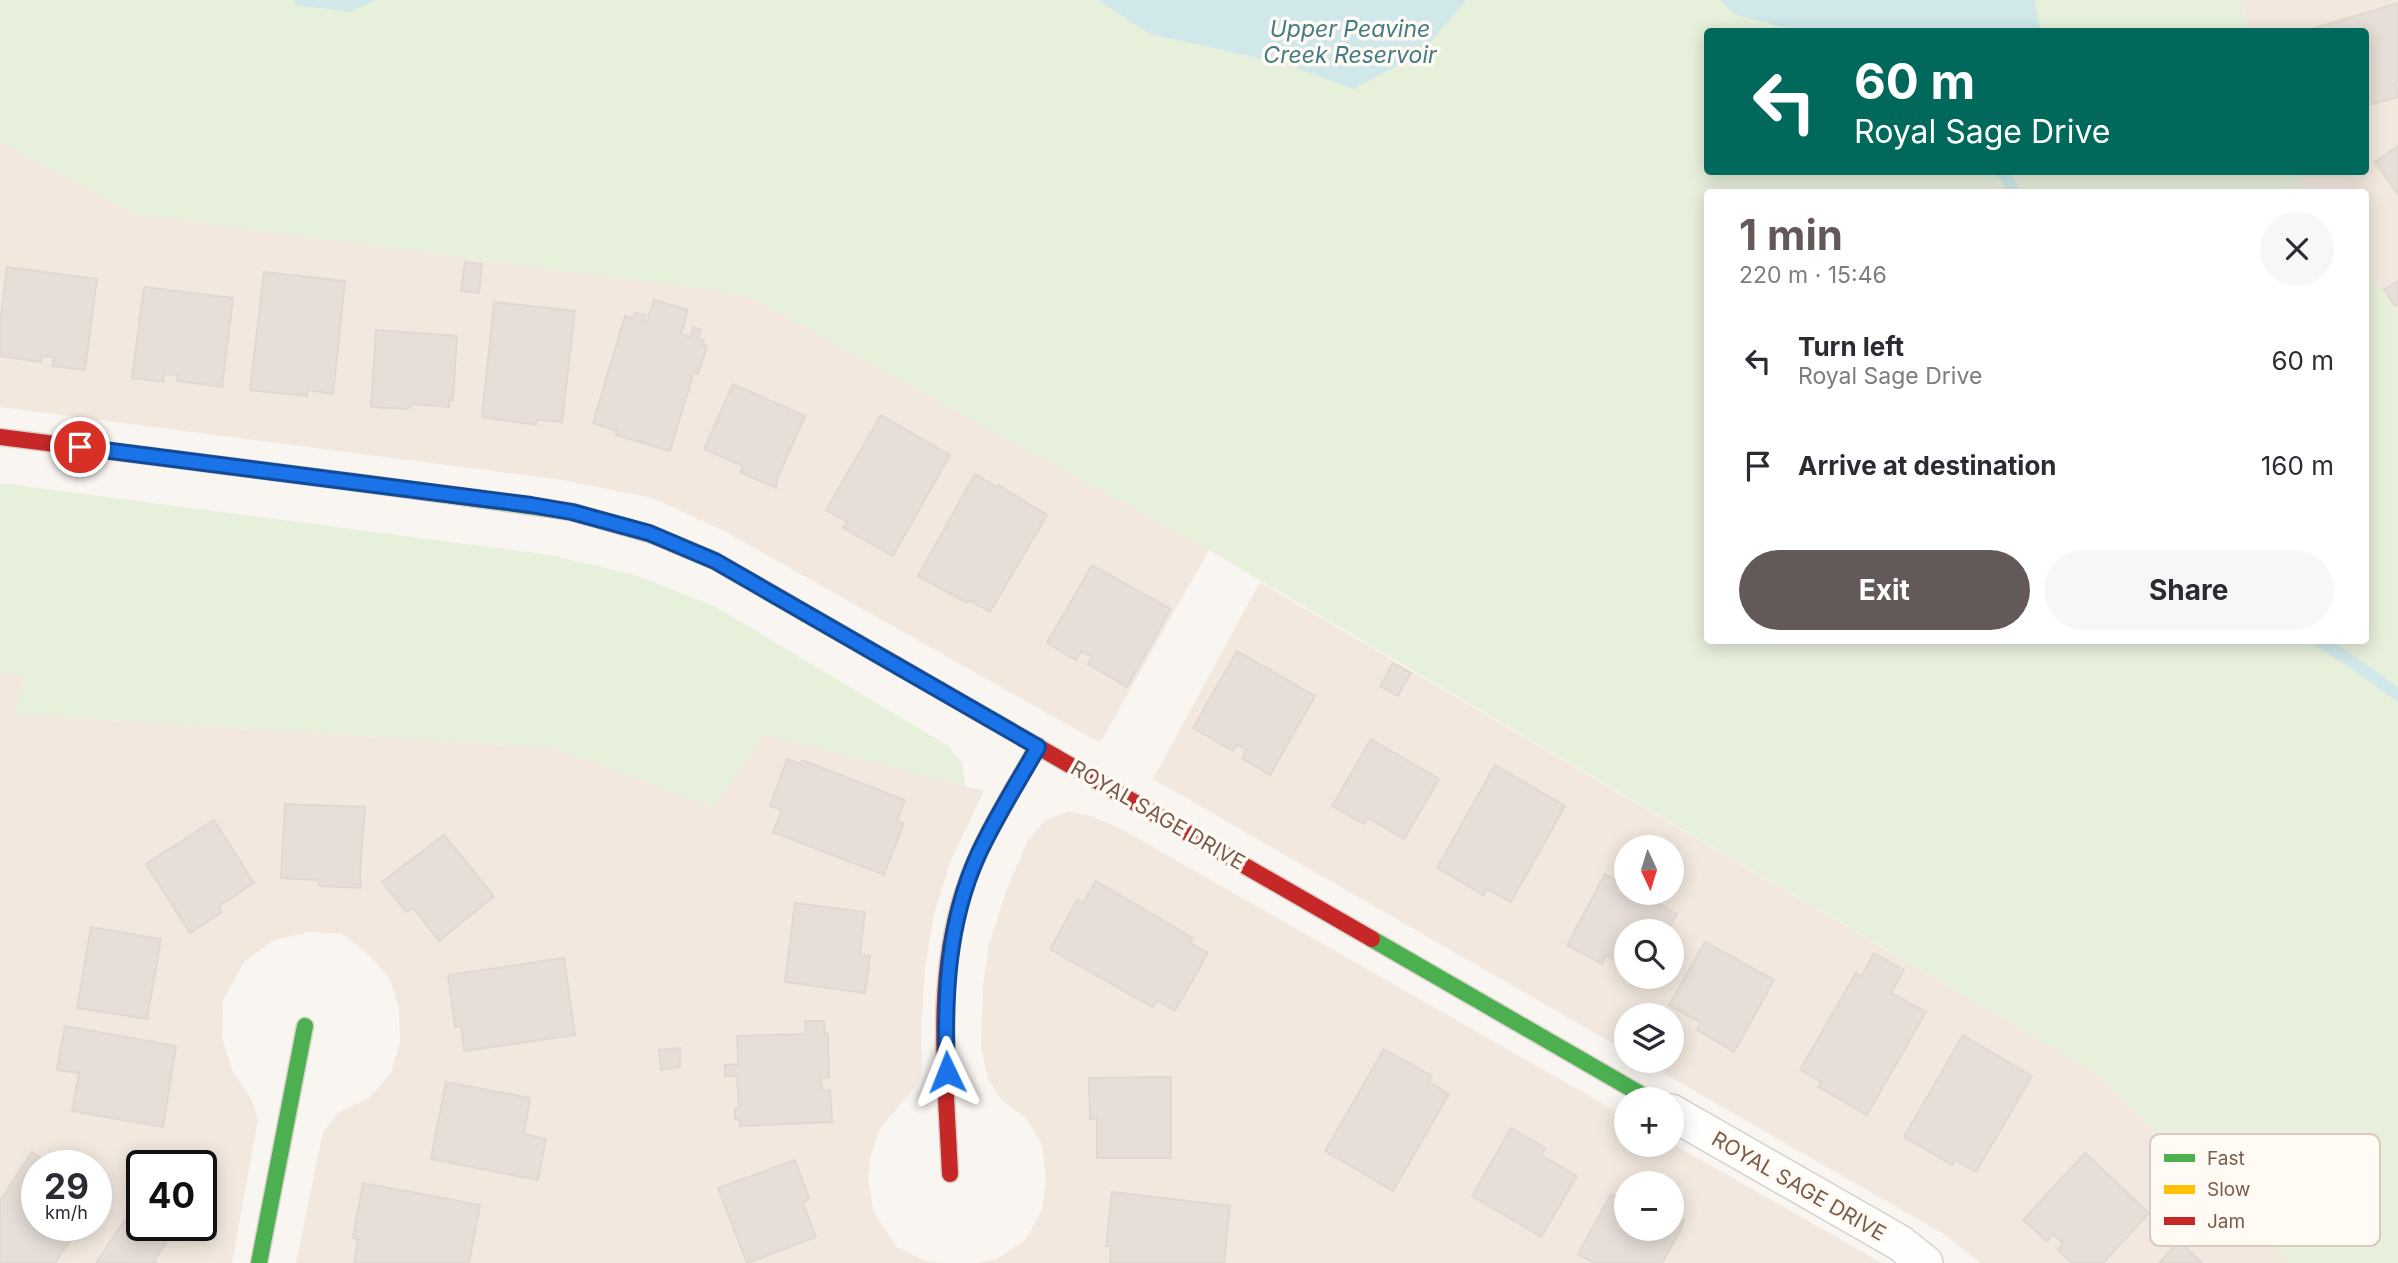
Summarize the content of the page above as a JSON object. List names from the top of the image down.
{
  "streets": {
    "street": ["ROYAL SAGE DRIVE"]
  },
  "water": ["Upper Peavine Creek Reservoir"],
  "legend": ["Fast", "Slow", "Jam"],
  "north": "bottom",
  "page": {
    "turn": ["60 m", "Royal Sage Drive"],
    "heading": ["1 min", "220 m · 15:46"],
    "list": [
      {
        "name": "Turn left",
        "note": "Royal Sage Drive",
        "value": "60 m"
      },
      {
        "name": "Arrive at destination",
        "value": "160 m"
      }
    ],
    "buttons": ["Exit", "Share"],
    "map_buttons": ["+", "−"],
    "speed": "29 km/h",
    "limit": "40"
  }
}
